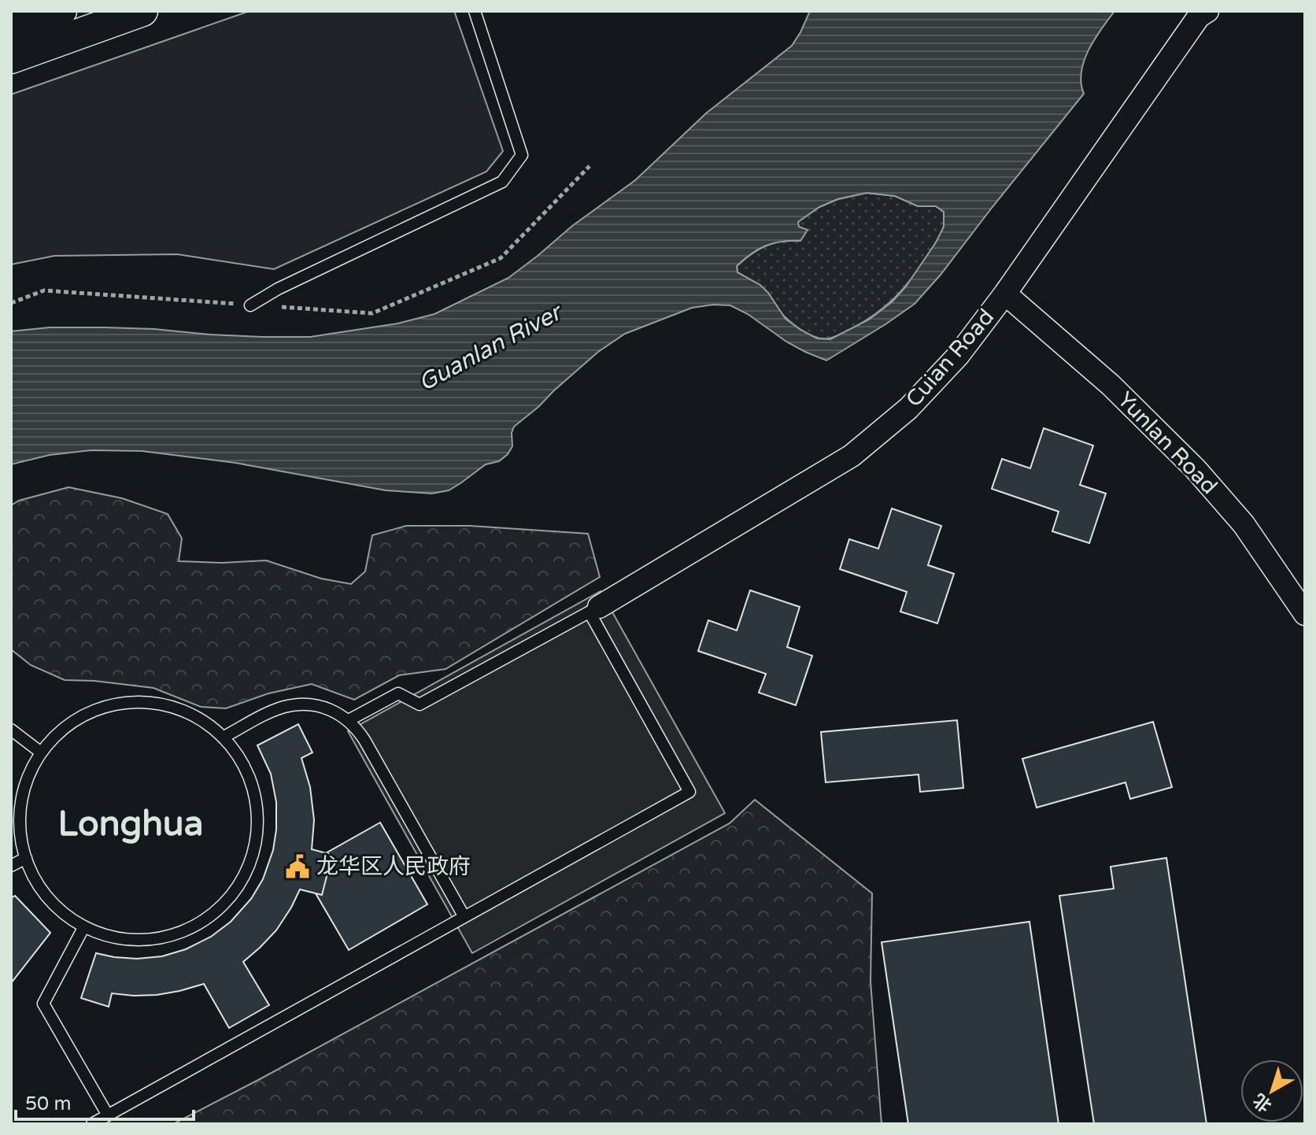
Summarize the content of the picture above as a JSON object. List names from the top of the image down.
{
  "streets": {
    "street": ["Cuian Road", "Yunlan Road"]
  },
  "crossings": [
    ["Cuian Road", "Yunlan Road"]
  ],
  "districts": ["Longhua"],
  "water": ["Guanlan River"],
  "places": {
    "public building": ["龙华区人民政府"]
  },
  "scale_bar": "50 m",
  "north": "bottom left"
}
